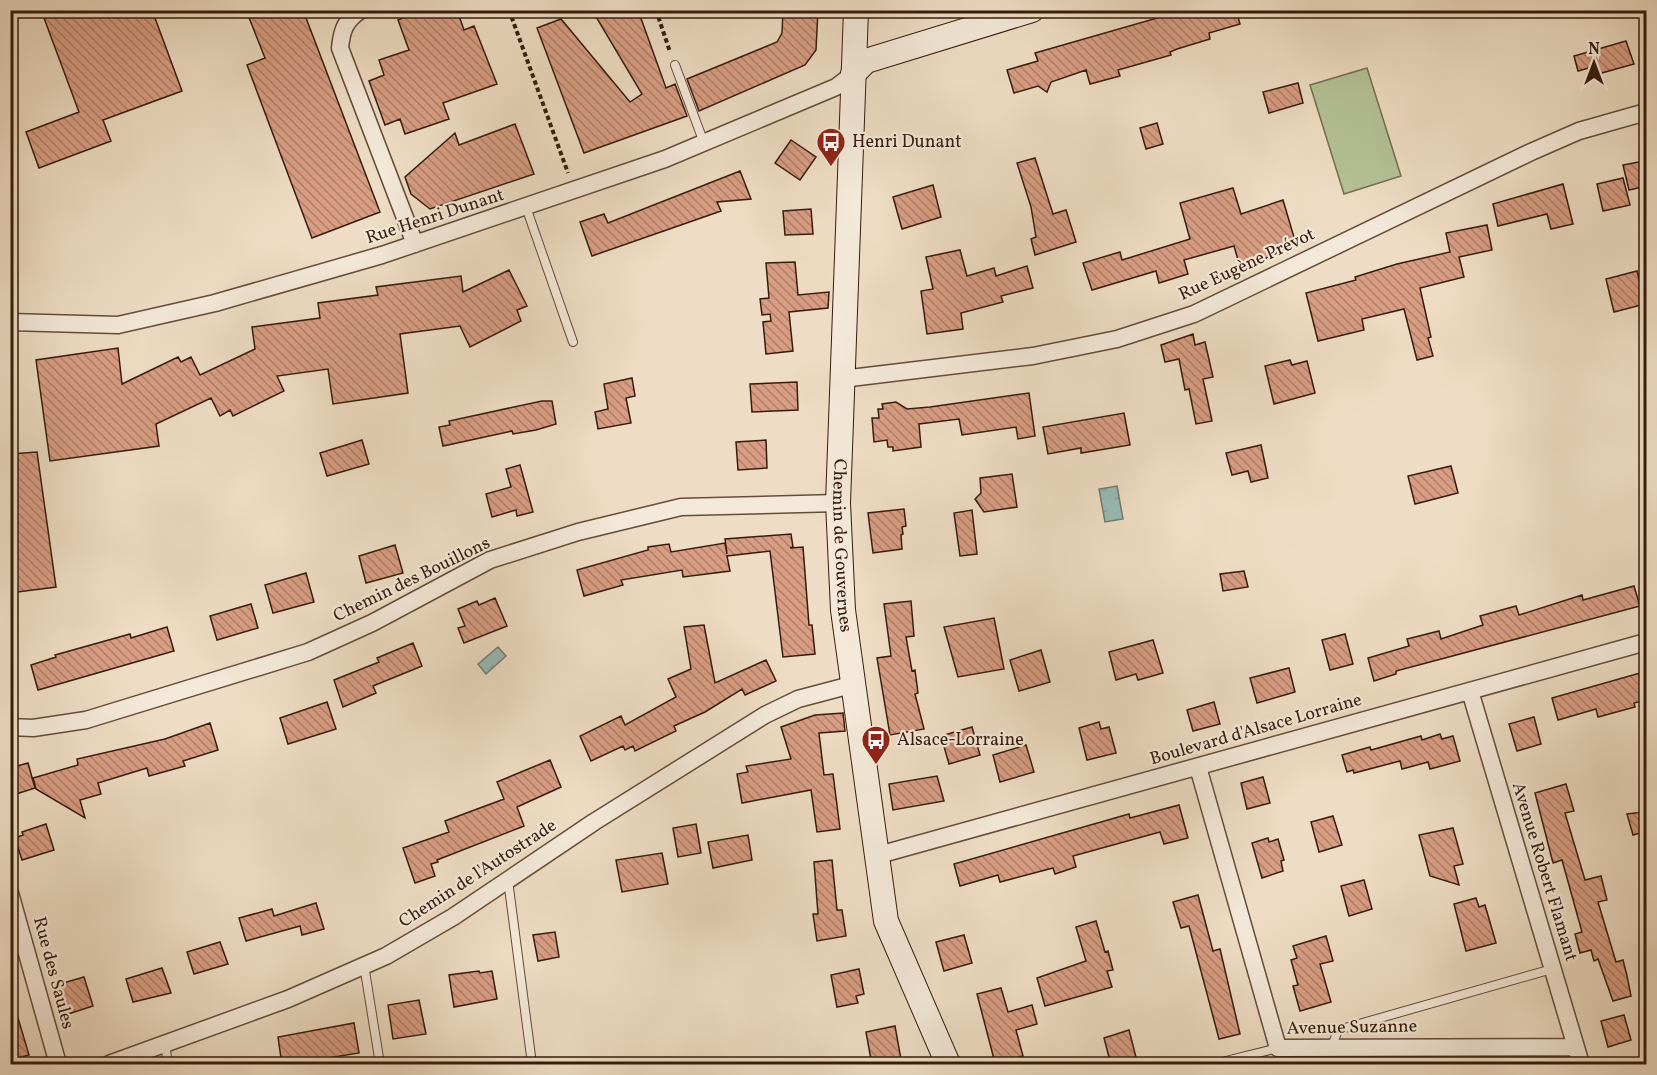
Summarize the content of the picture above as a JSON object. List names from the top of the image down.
{
  "streets": {
    "street": [
      "Rue Henri Dunant",
      "Rue Eugène Prévot",
      "Chemin de Gouvernes",
      "Chemin des Bouillons",
      "Boulevard d'Alsace Lorraine",
      "Avenue Robert Flamant",
      "Chemin de l'Autostrade",
      "Rue des Saules",
      "Avenue Suzanne"
    ]
  },
  "crossings": [
    ["Rue Henri Dunant", "Chemin de Gouvernes"],
    ["Rue Eugène Prévot", "Chemin de Gouvernes"],
    ["Chemin de Gouvernes", "Chemin des Bouillons"],
    ["Chemin de Gouvernes", "Boulevard d'Alsace Lorraine"],
    ["Chemin de Gouvernes", "Chemin de l'Autostrade"],
    ["Boulevard d'Alsace Lorraine", "Avenue Robert Flamant"],
    ["Boulevard d'Alsace Lorraine", "Avenue Suzanne"],
    ["Avenue Robert Flamant", "Avenue Suzanne"]
  ],
  "places": {
    "bus stop": ["Henri Dunant", "Alsace-Lorraine"]
  },
  "north": "top"
}
